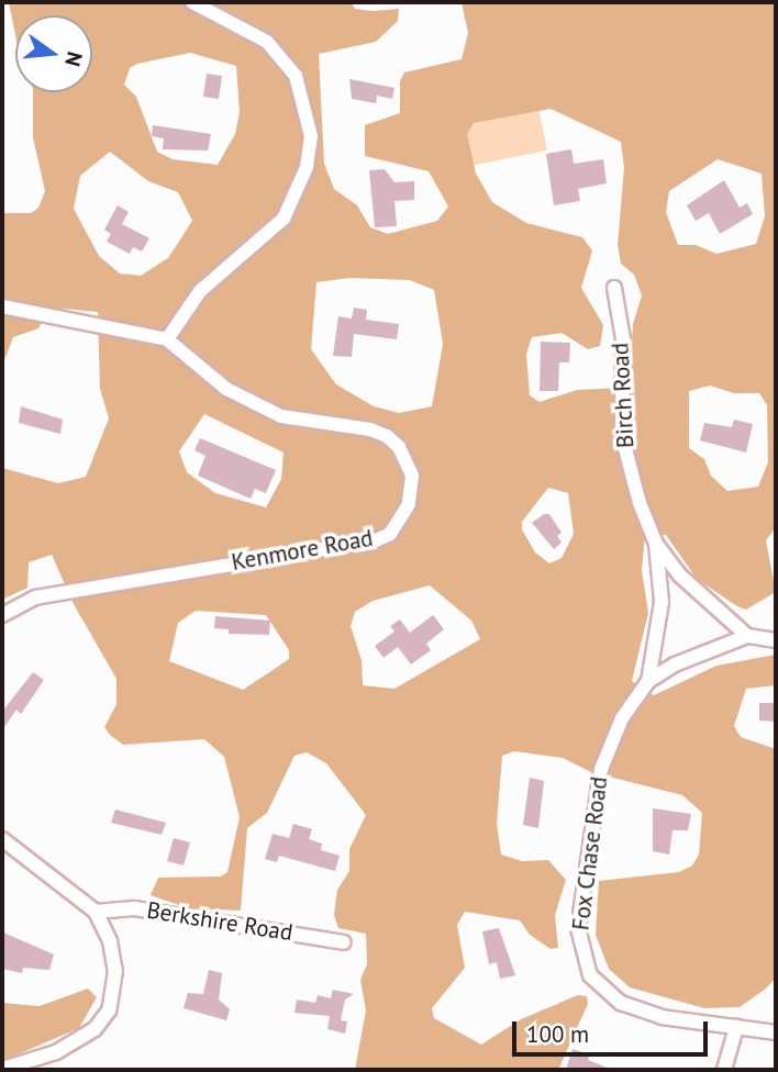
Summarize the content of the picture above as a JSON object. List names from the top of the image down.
{
  "streets": {
    "street": [
      "Birch Road",
      "Kenmore Road",
      "Fox Chase Road",
      "Berkshire Road"
    ]
  },
  "crossings": [
    ["Birch Road", "Fox Chase Road"]
  ],
  "scale_bar": "100 m",
  "north": "right"
}
